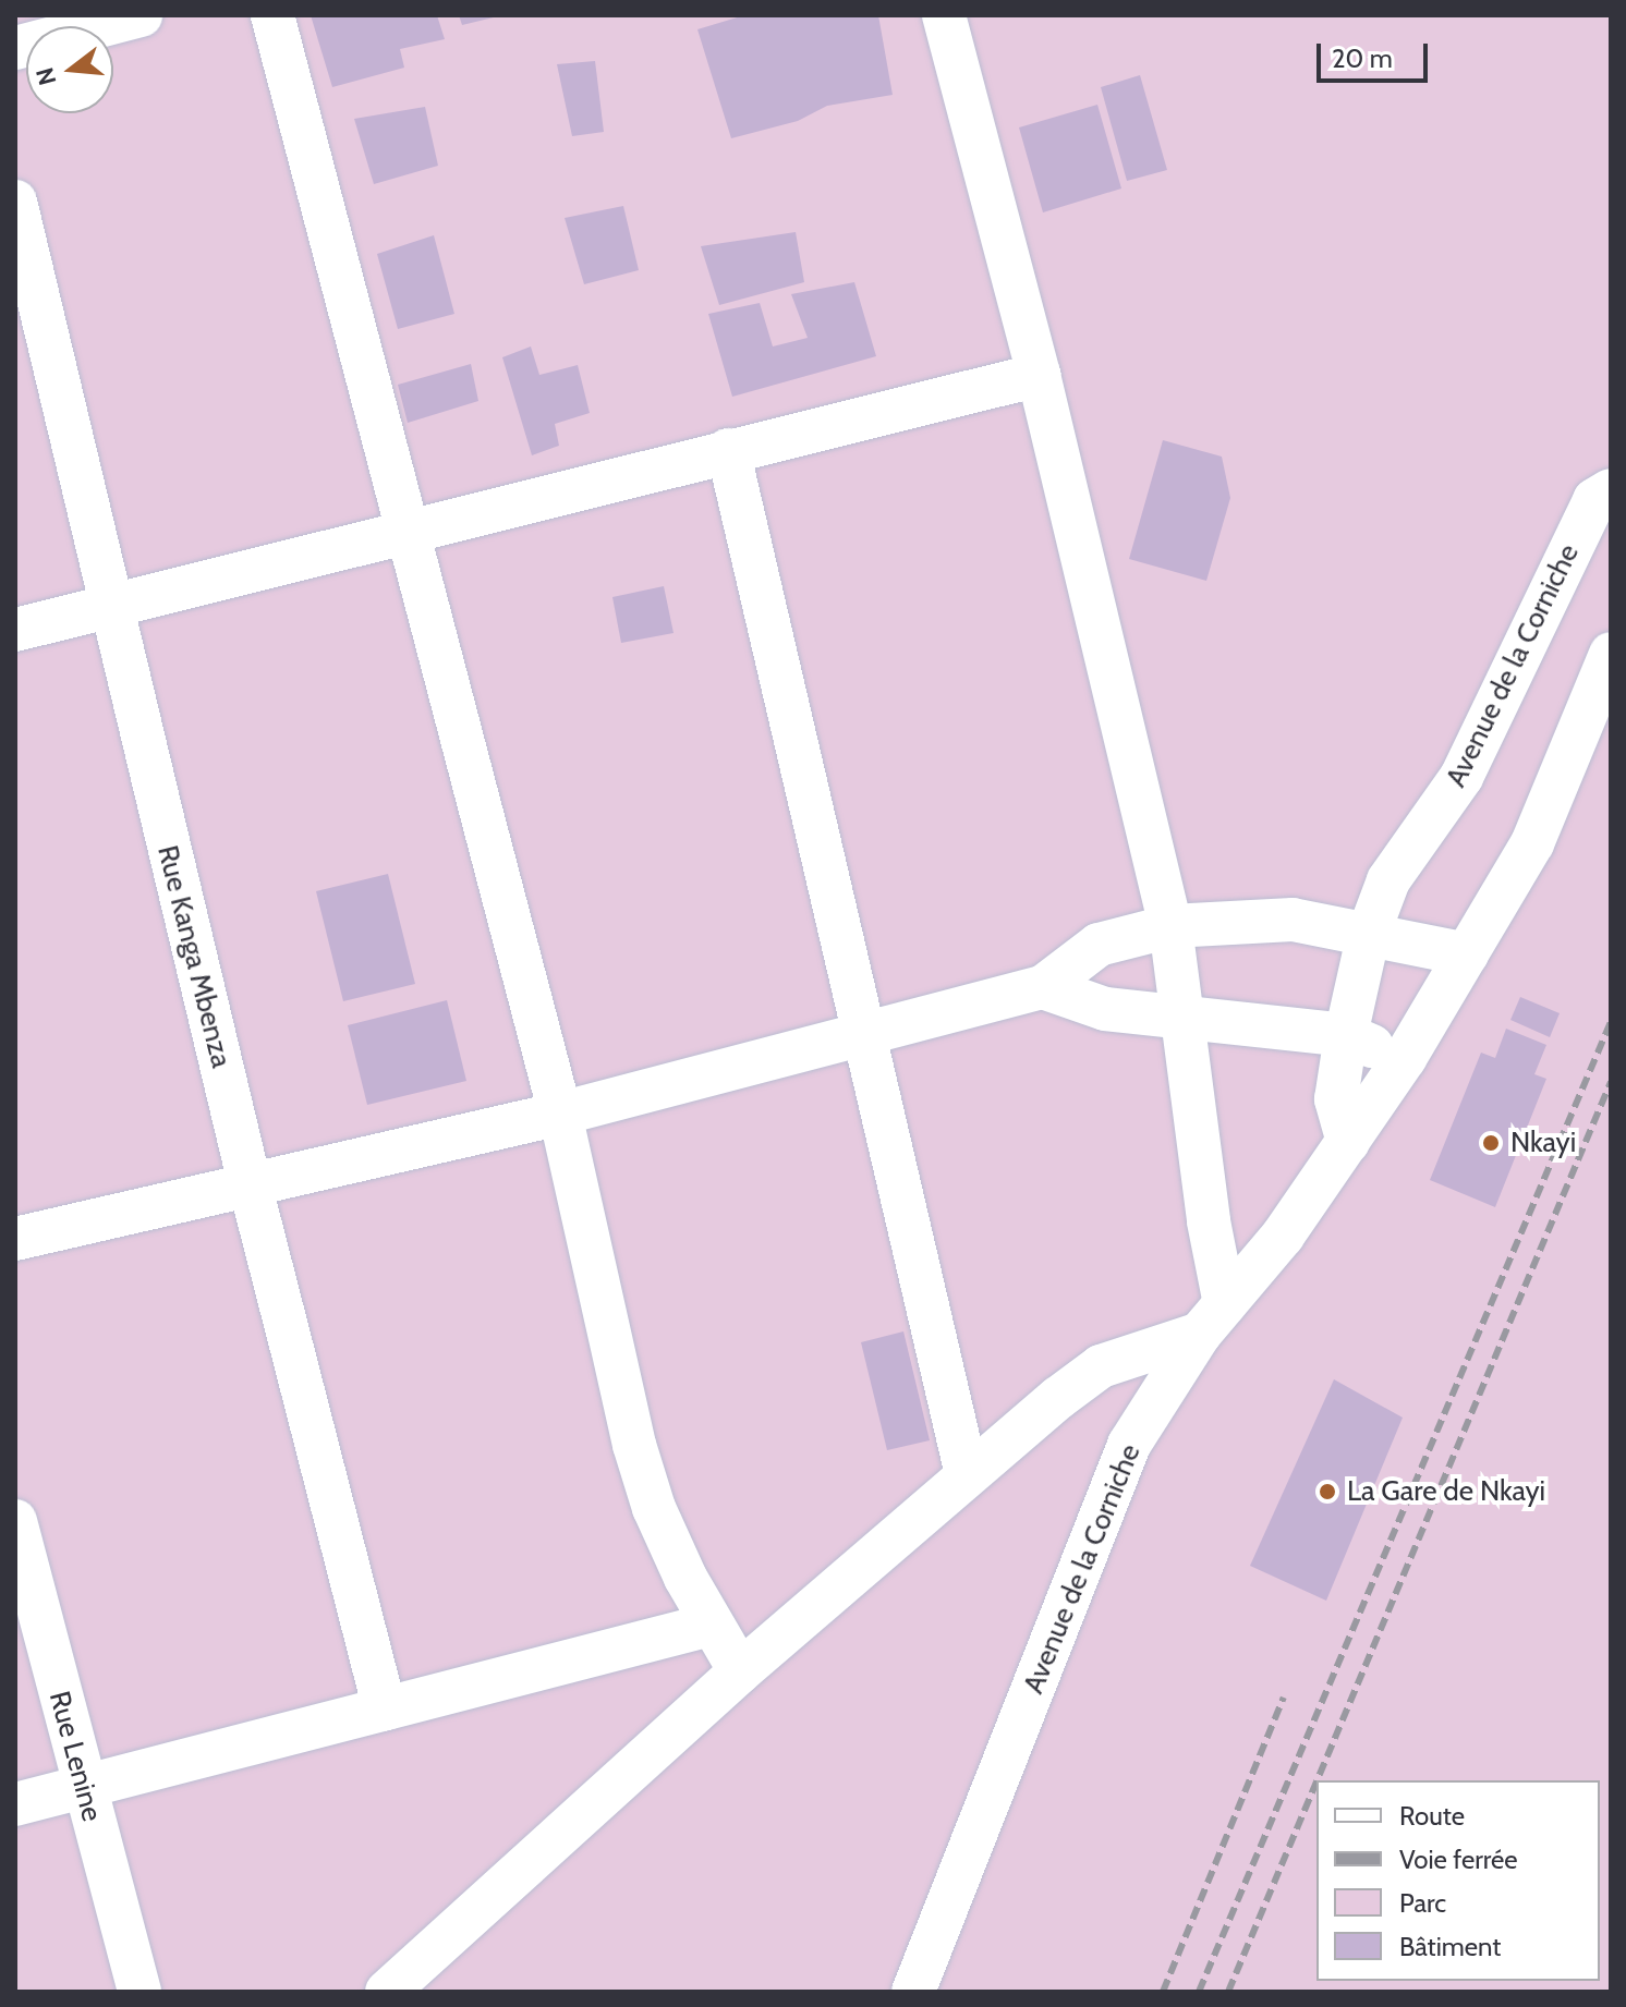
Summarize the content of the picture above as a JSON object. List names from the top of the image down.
{
  "streets": {
    "street": ["Avenue de la Corniche", "Rue Kanga Mbenza", "Rue Lenine"]
  },
  "places": ["Nkayi", "La Gare de Nkayi"],
  "legend": [
    "Route",
    "Voie ferrée",
    "Parc",
    "Bâtiment"
  ],
  "scale_bar": "20 m",
  "north": "left"
}
